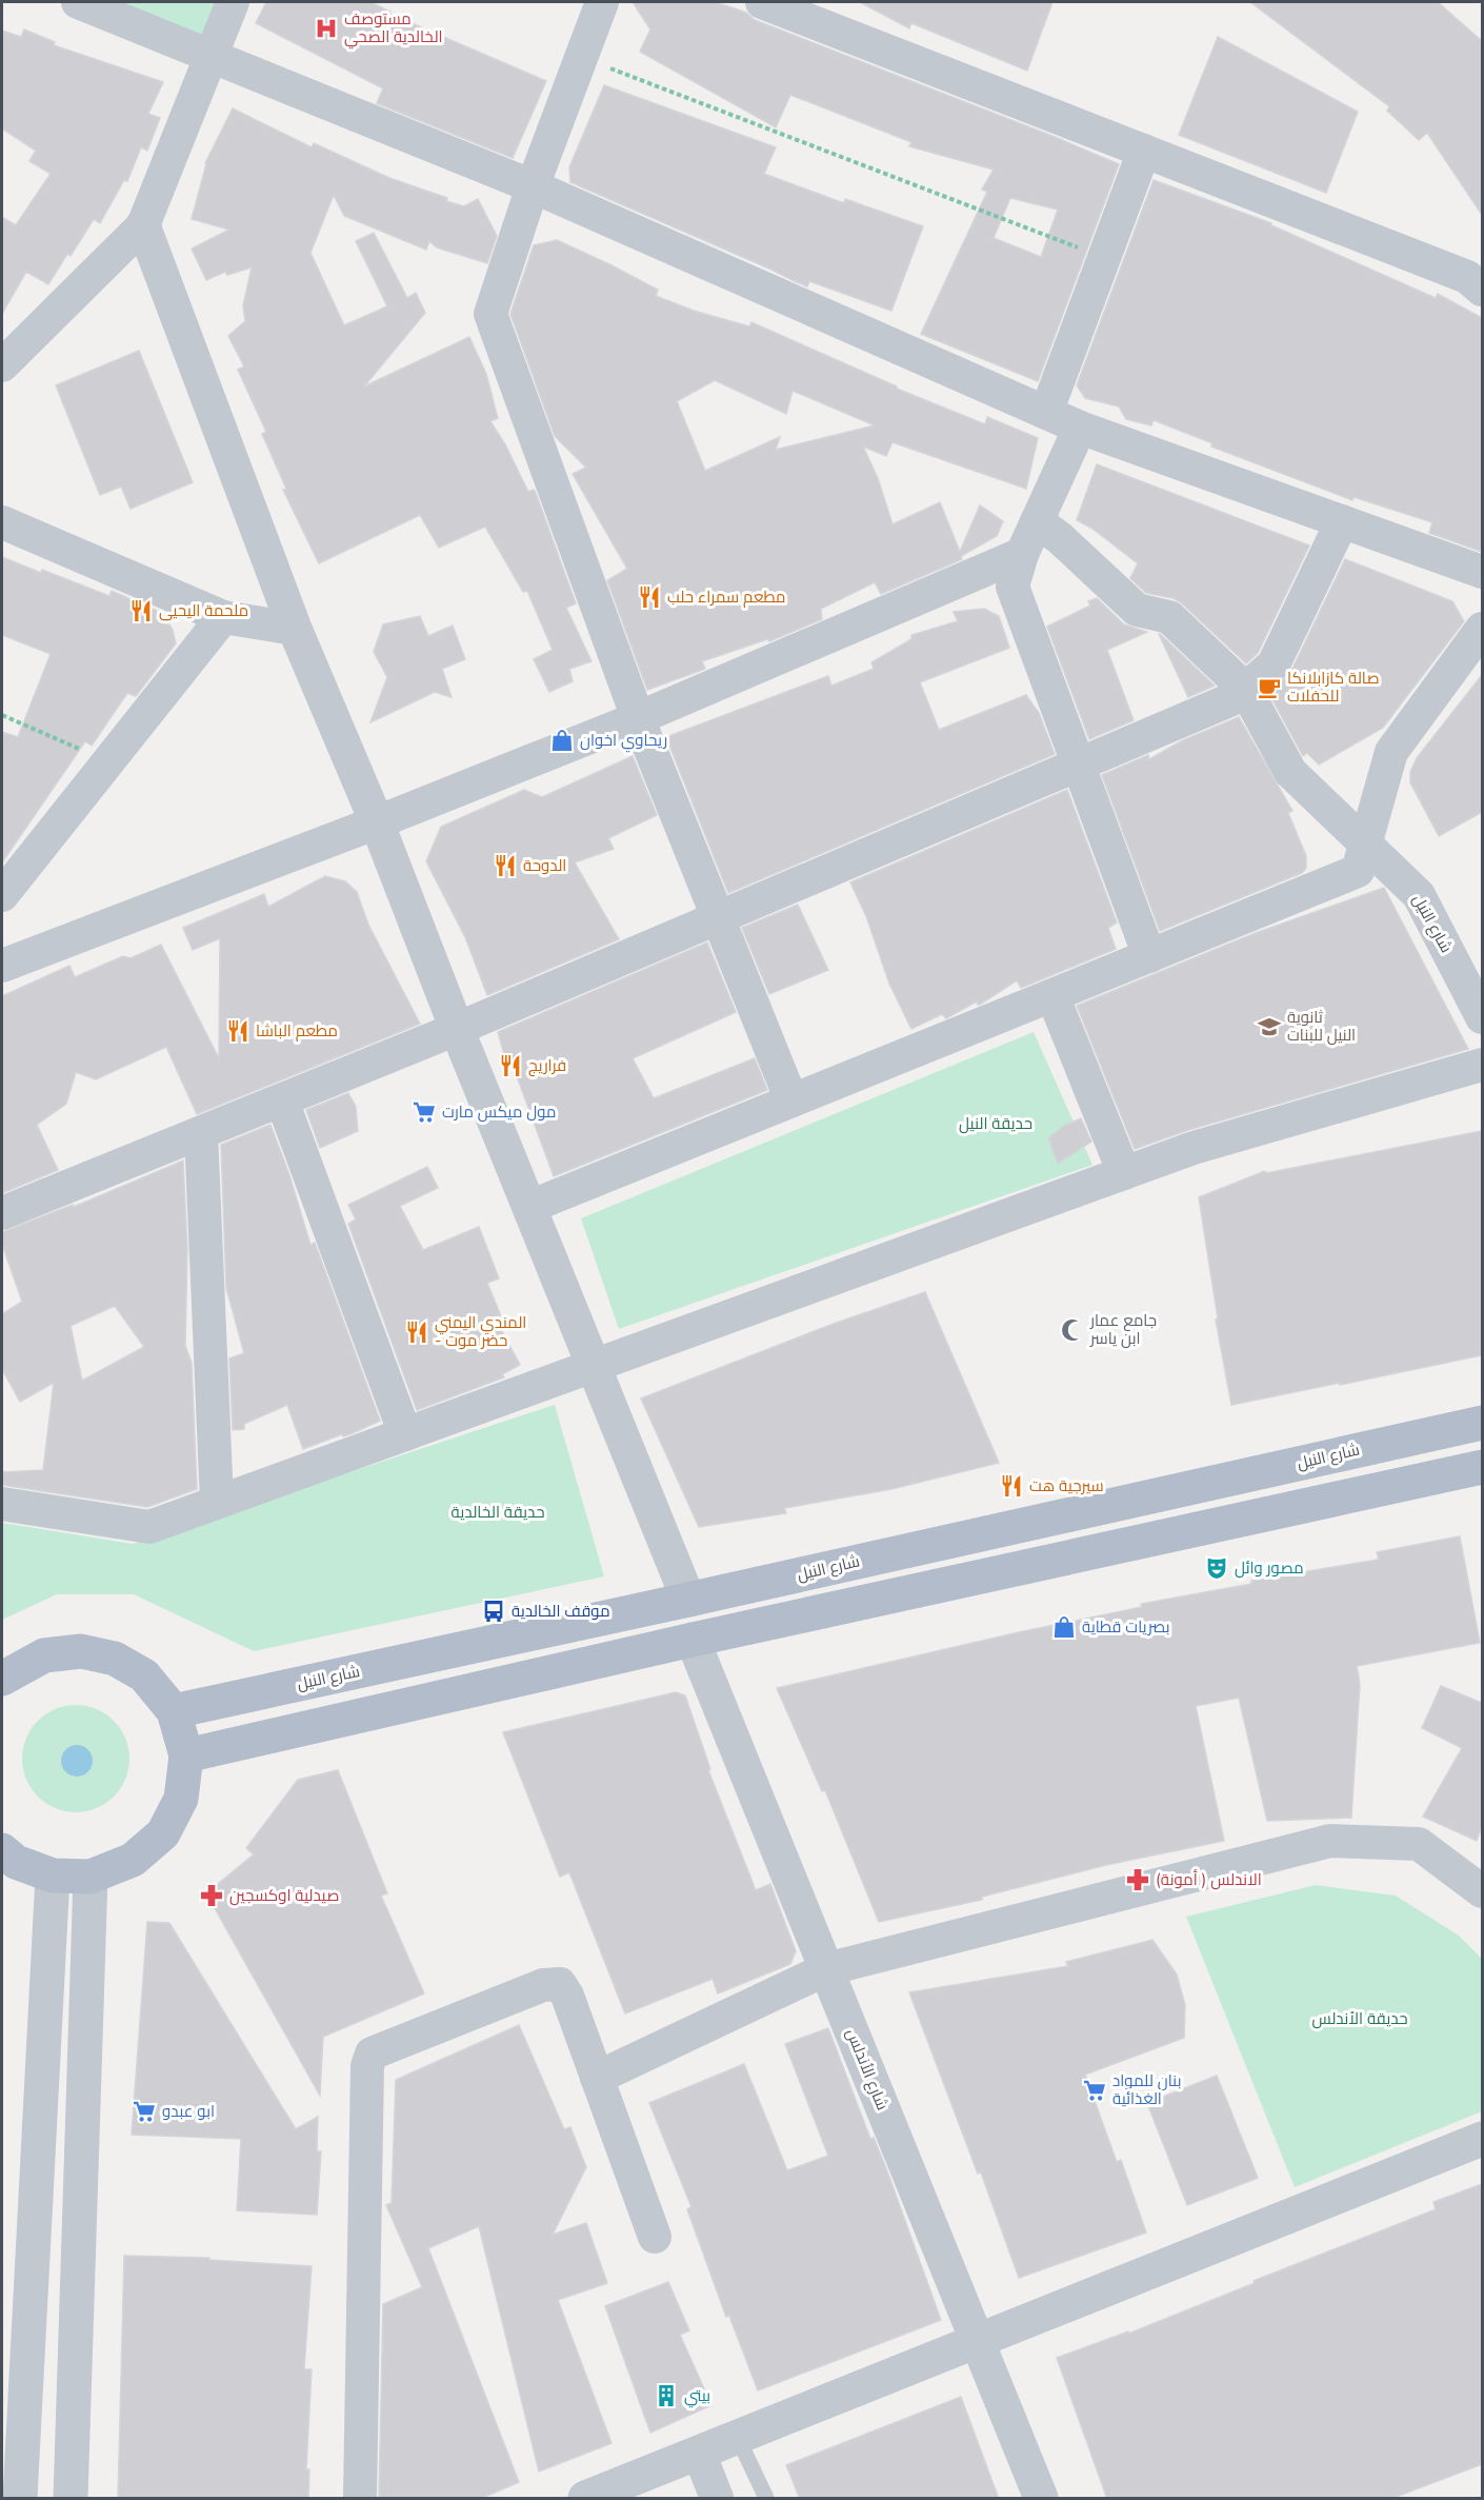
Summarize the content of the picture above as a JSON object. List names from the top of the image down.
{
  "streets": {
    "main road": ["شارع النيل"],
    "street": ["شارع الأندلس"]
  },
  "parks": ["حديقة النيل", "حديقة الخالدية", "حديقة الأندلس"],
  "places": {
    "hospital": ["مستوصف الخالدية الصحي"],
    "restaurant": [
      "مطعم سمراء حلب",
      "ملحمة اليحيى",
      "الدوحة",
      "مطعم الباشا",
      "فراريج",
      "المندي اليمني - حضر موت",
      "سيرجية هت"
    ],
    "cafe": ["صالة كازابلانكا للحفلات"],
    "shop": ["ريحاوي اخوان", "بصريات قطاية"],
    "school or university": ["ثانوية النيل للبنات"],
    "supermarket": ["مول ميكس مارت", "بنان للمواد الغذائية", "ابو عبدو"],
    "mosque": ["جامع عمار ابن ياسر"],
    "theatre": ["مصور وائل"],
    "bus stop": ["موقف الخالدية"],
    "pharmacy": ["الاندلس ( أمونة)", "صيدلية اوكسجين"],
    "building": ["بيتي"]
  }
}
